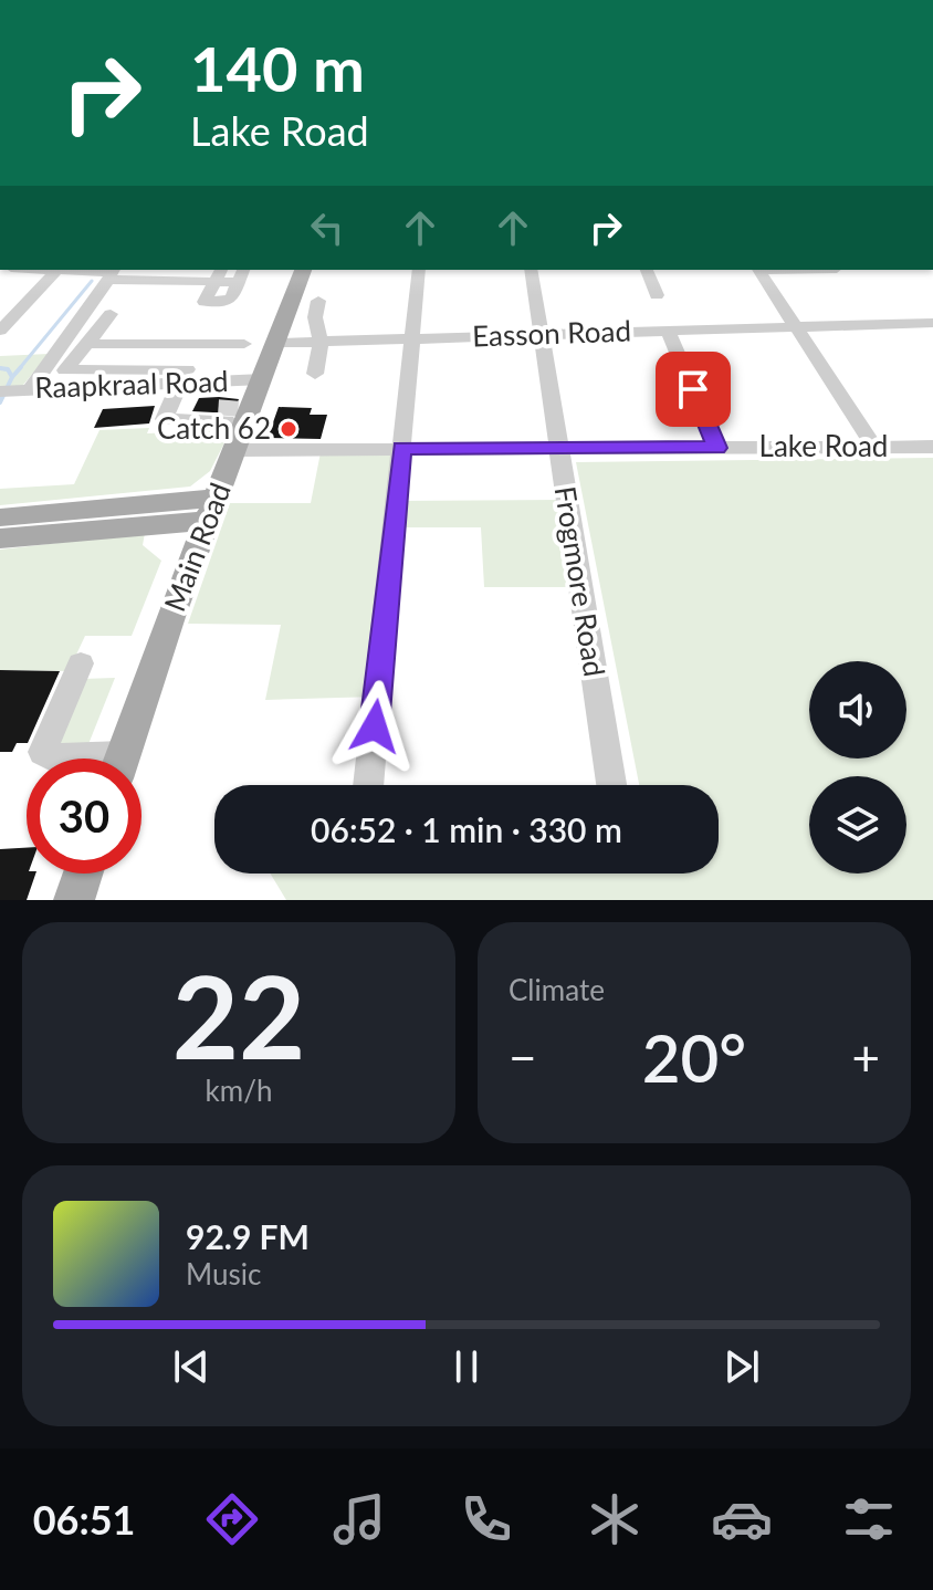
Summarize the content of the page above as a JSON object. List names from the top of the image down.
{
  "streets": {
    "main road": ["Main Road"],
    "street": [
      "Easson Road",
      "Raapkraal Road",
      "Lake Road",
      "Frogmore Road"
    ]
  },
  "crossings": [
    ["Easson Road", "Main Road"],
    ["Easson Road", "Frogmore Road"],
    ["Raapkraal Road", "Main Road"],
    ["Lake Road", "Main Road"],
    ["Lake Road", "Frogmore Road"]
  ],
  "places": ["Catch 62"],
  "page": {
    "turn": ["140 m", "Lake Road"],
    "limit": "30",
    "trip": "06:52 · 1 min · 330 m",
    "tile": [
      ["22", "km/h"],
      "Climate"
    ],
    "heat": ["−", "20°", "+"],
    "song": ["92.9 FM", "Music"],
    "tabs": "06:51"
  }
}
